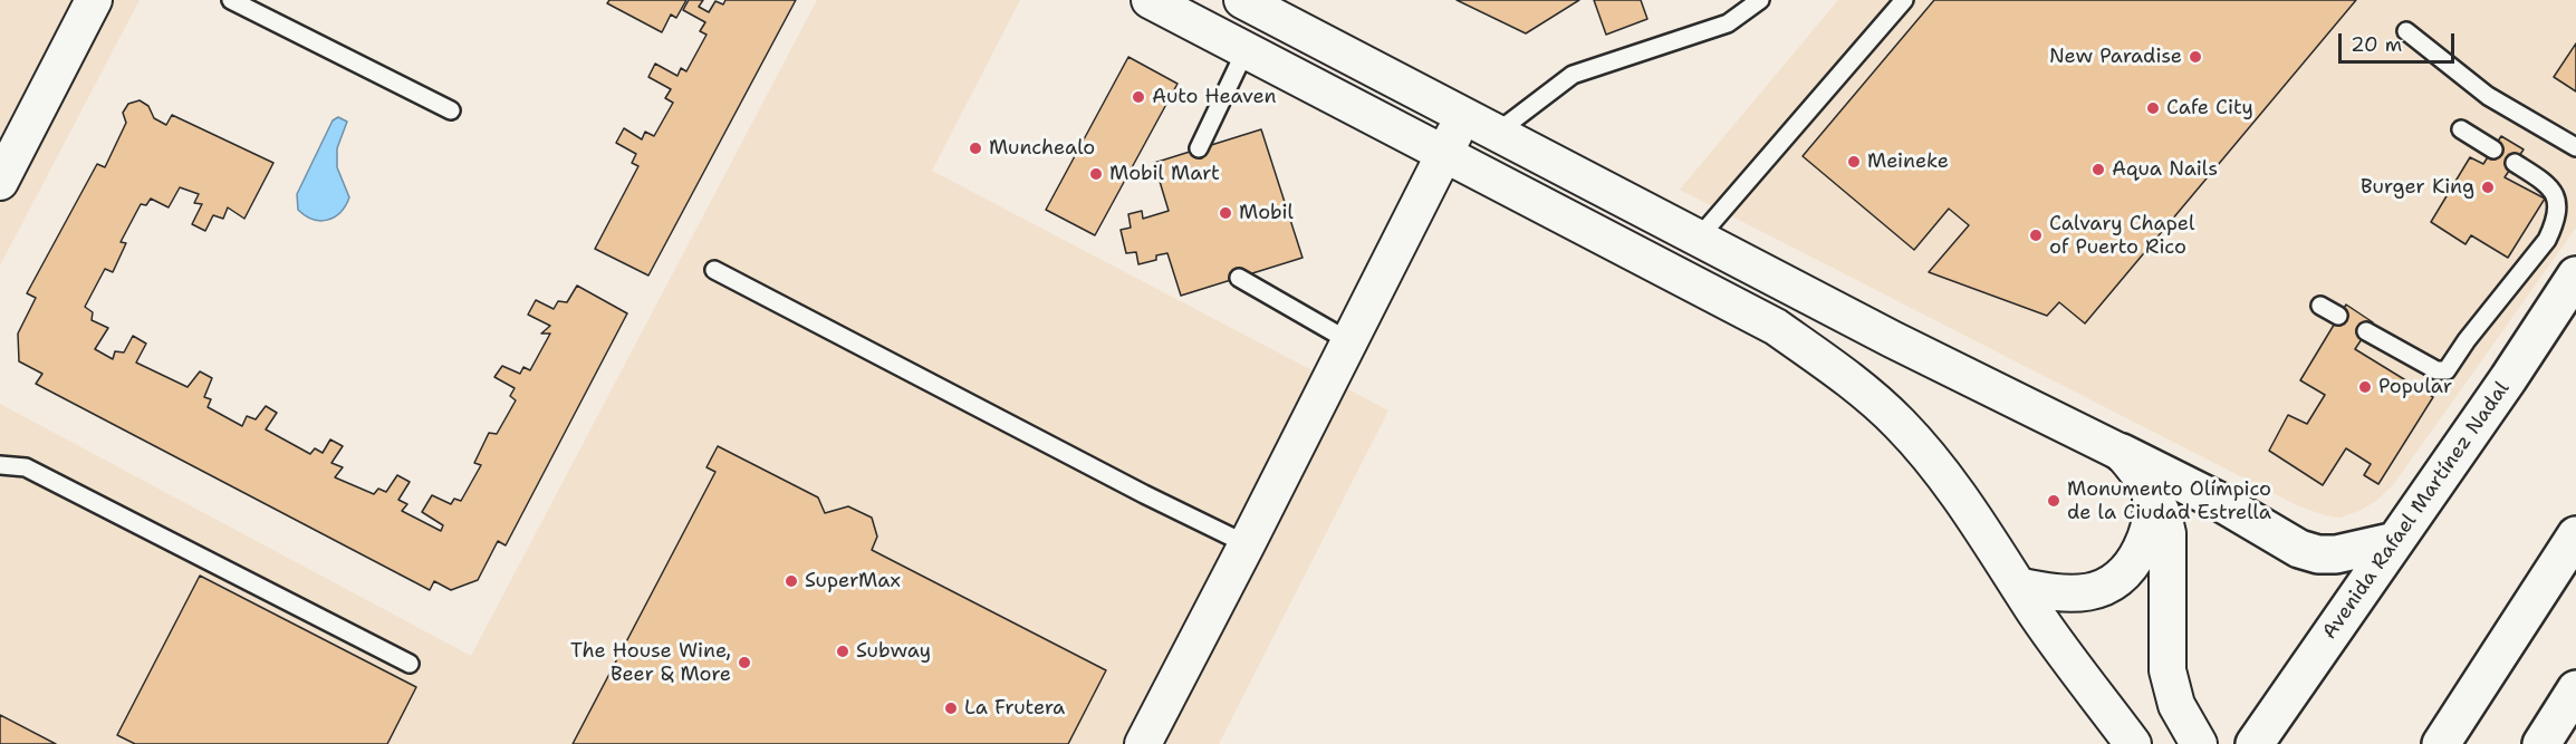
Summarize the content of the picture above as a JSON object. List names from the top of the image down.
{
  "streets": {
    "main road": ["Avenida Rafael Martínez Nadal"]
  },
  "places": [
    "New Paradise",
    "Auto Heaven",
    "Cafe City",
    "Munchealo",
    "Meineke",
    "Aqua Nails",
    "Mobil Mart",
    "Burger King",
    "Mobil",
    "Calvary Chapel of Puerto Rico",
    "Popular",
    "Monumento Olímpico de la Ciudad Estrella",
    "SuperMax",
    "Subway",
    "The House Wine, Beer & More",
    "La Frutera"
  ],
  "scale_bar": "20 m"
}
